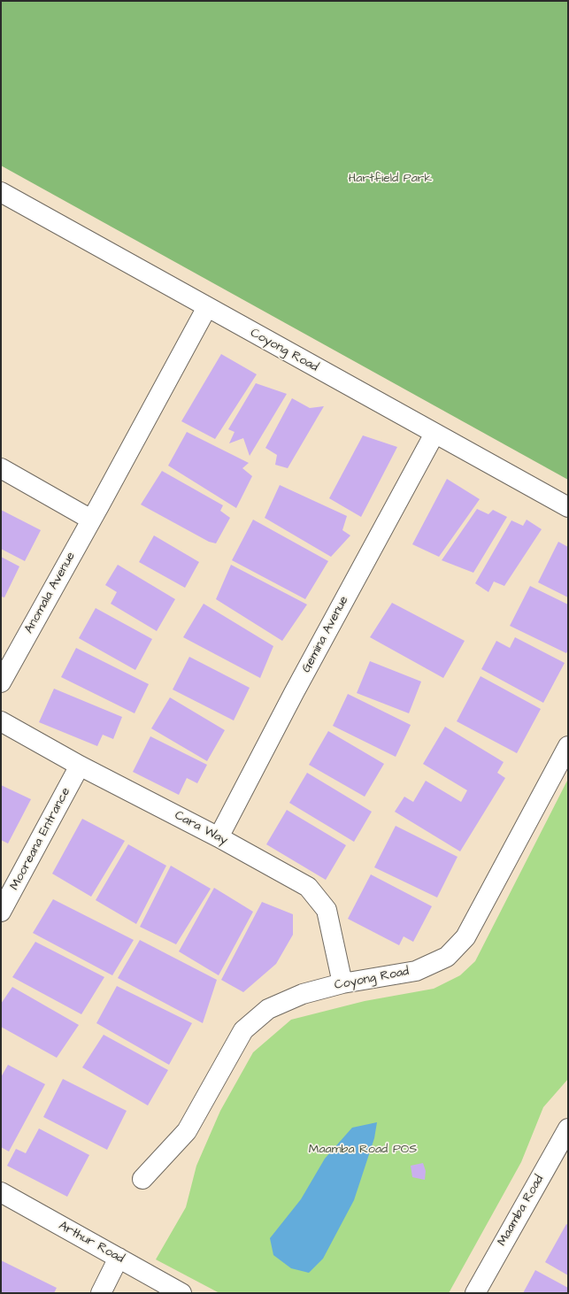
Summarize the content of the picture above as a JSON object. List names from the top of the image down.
{
  "streets": {
    "street": [
      "Coyong Road",
      "Anomala Avenue",
      "Gemina Avenue",
      "Cara Way",
      "Mooreana Entrance",
      "Maamba Road",
      "Arthur Road"
    ]
  },
  "crossings": [
    ["Coyong Road", "Anomala Avenue"],
    ["Coyong Road", "Gemina Avenue"],
    ["Coyong Road", "Cara Way"],
    ["Gemina Avenue", "Cara Way"],
    ["Cara Way", "Mooreana Entrance"]
  ],
  "parks": ["Hartfield Park", "Maamba Road POS"]
}
